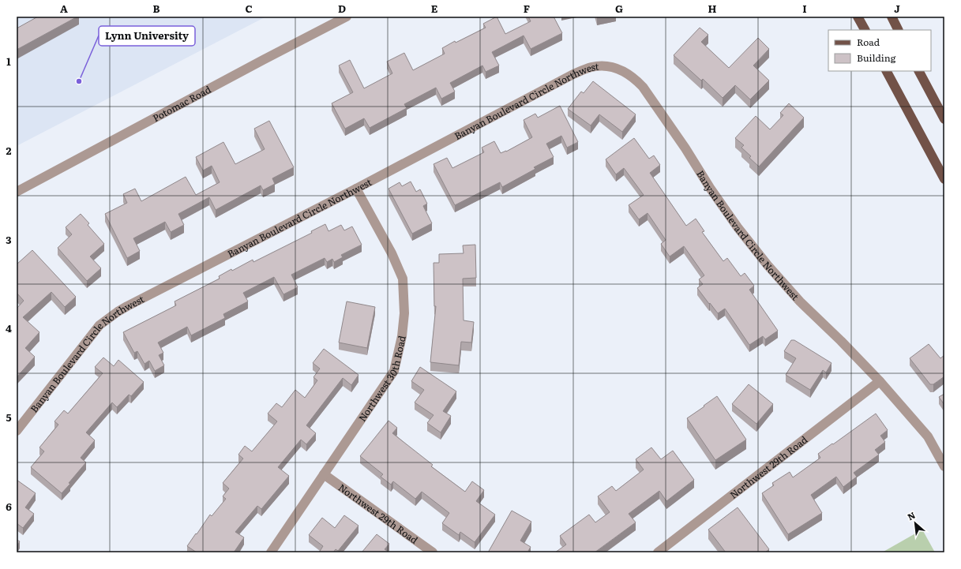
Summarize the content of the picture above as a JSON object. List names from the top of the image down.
{
  "streets": {
    "street": [
      "Banyan Boulevard Circle Northwest",
      "Potomac Road",
      "Northwest 30th Road",
      "Northwest 29th Road"
    ]
  },
  "crossings": [
    ["Banyan Boulevard Circle Northwest", "Northwest 30th Road"],
    ["Banyan Boulevard Circle Northwest", "Northwest 29th Road"],
    ["Northwest 30th Road", "Northwest 29th Road"]
  ],
  "places": ["Lynn University"],
  "legend": ["Road", "Building"],
  "north": "top left",
  "grid": {
    "columns": [
      "A",
      "B",
      "C",
      "D",
      "E",
      "F",
      "G",
      "H",
      "I",
      "J"
    ],
    "rows": [
      "1",
      "2",
      "3",
      "4",
      "5",
      "6"
    ]
  }
}
